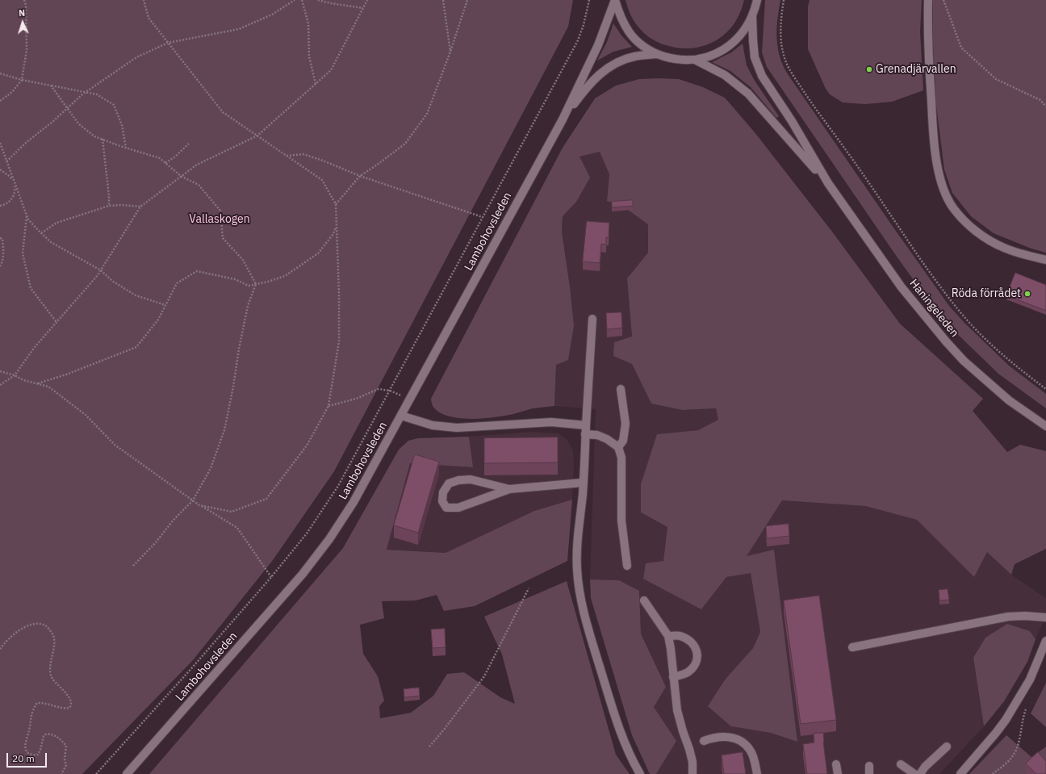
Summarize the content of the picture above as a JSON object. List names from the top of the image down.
{
  "streets": {
    "main road": ["Lambohovsleden", "Haningeleden"]
  },
  "parks": ["Vallaskogen"],
  "places": ["Grenadjärvallen", "Röda förrådet"],
  "scale_bar": "20 m",
  "north": "top"
}
